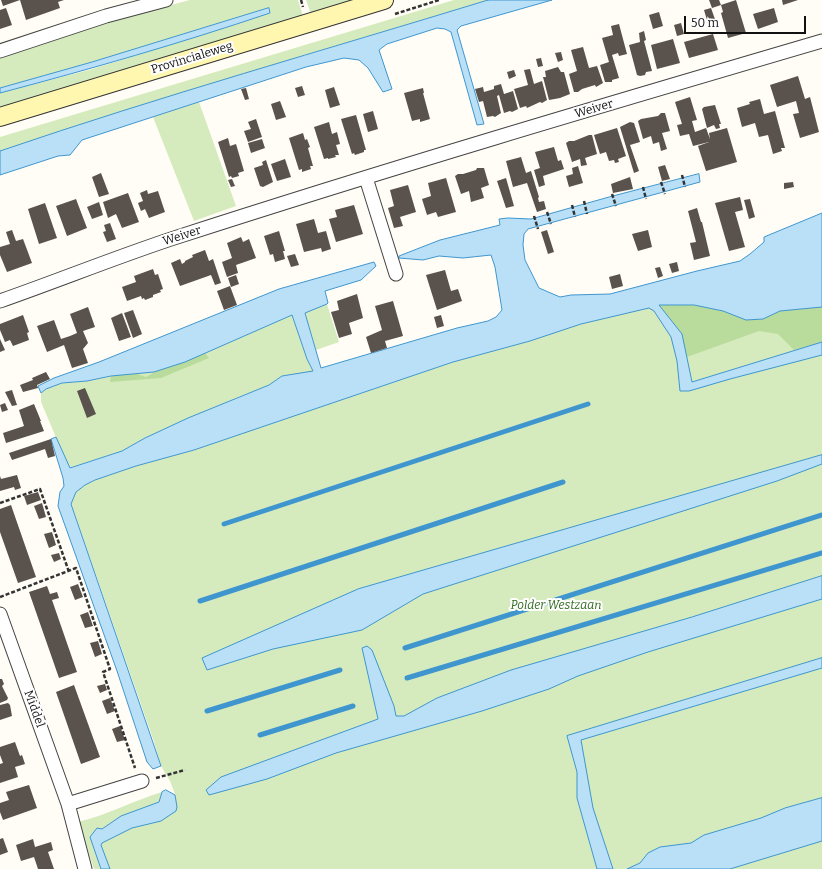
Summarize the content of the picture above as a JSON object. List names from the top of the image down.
{
  "streets": {
    "main road": ["Provincialeweg"],
    "street": ["Weiver", "Middel"]
  },
  "parks": ["Polder Westzaan"],
  "scale_bar": "50 m"
}
